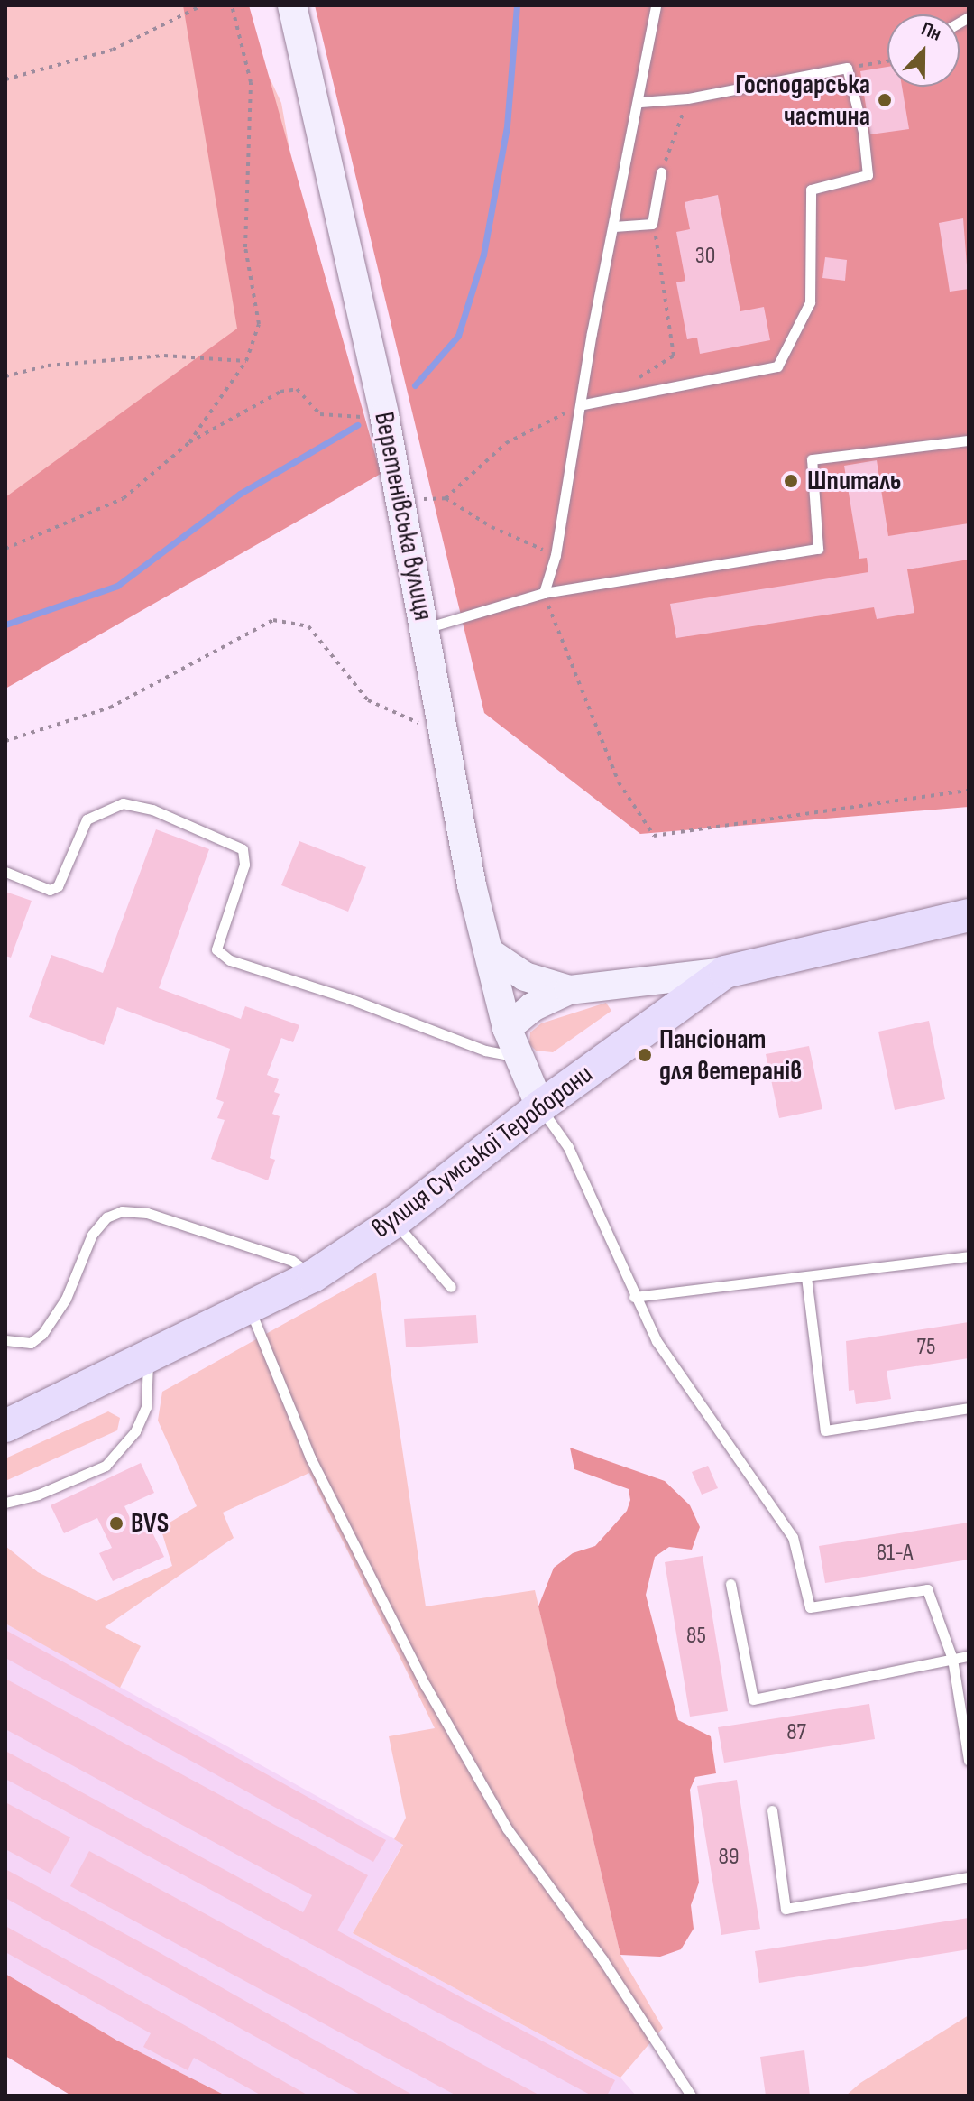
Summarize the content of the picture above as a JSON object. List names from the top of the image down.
{
  "streets": {
    "main road": ["вулиця Сумської Тероборони"],
    "street": ["Веретенівська вулиця"]
  },
  "crossings": [
    ["Веретенівська вулиця", "вулиця Сумської Тероборони"]
  ],
  "places": [
    "Господарська частина",
    "Шпиталь",
    "Пансіонат для ветеранів",
    "BVS"
  ],
  "house_numbers": [
    "30",
    "75",
    "81-А",
    "85",
    "87",
    "89"
  ],
  "north": "top"
}
